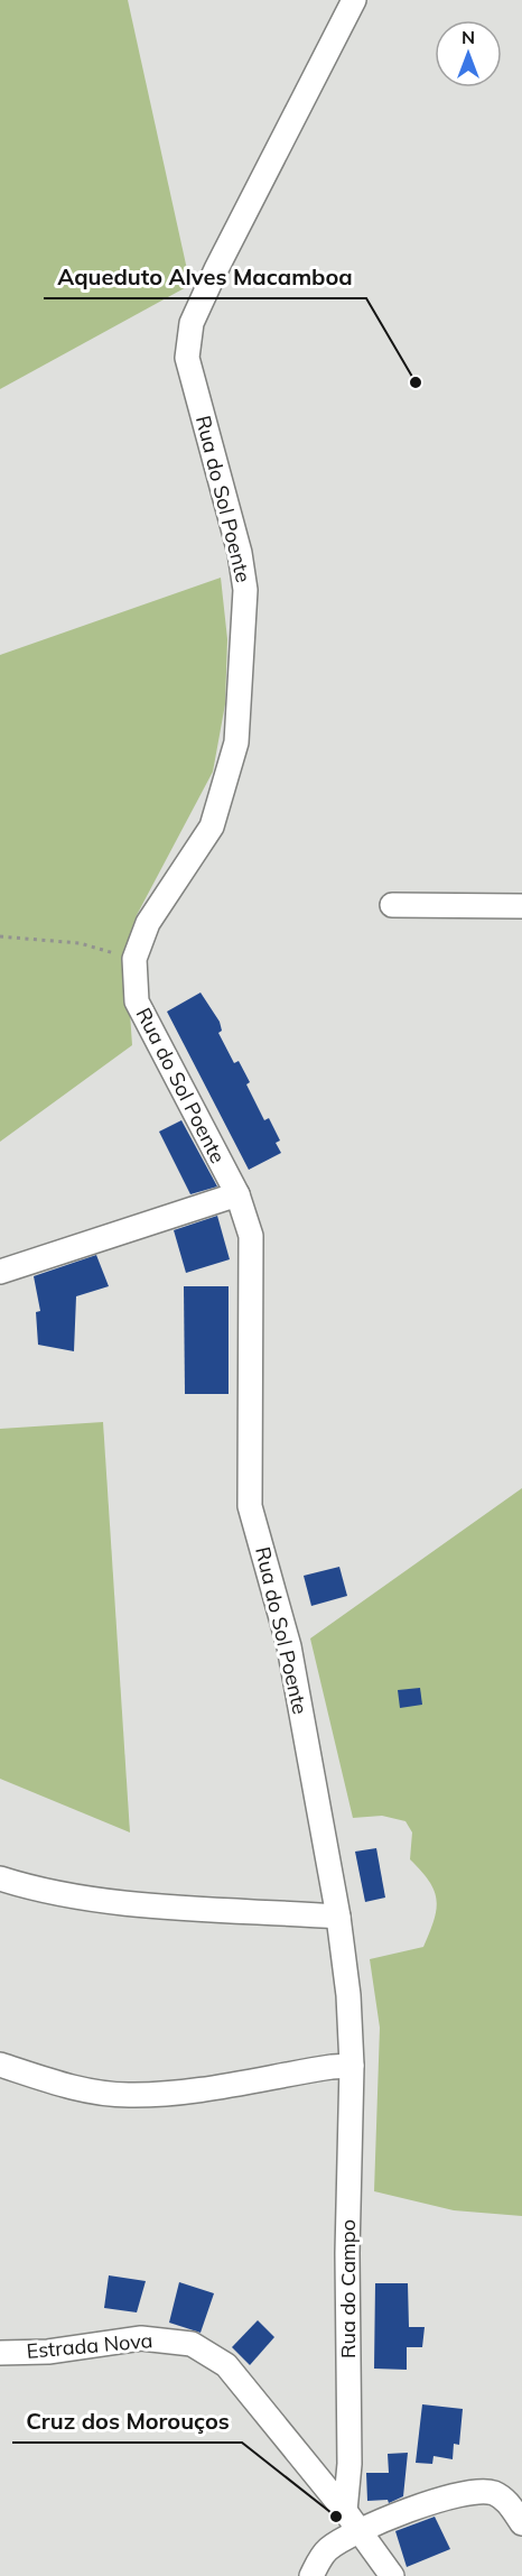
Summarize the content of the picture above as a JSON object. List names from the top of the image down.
{
  "streets": {
    "street": ["Rua do Sol Poente", "Rua do Campo", "Estrada Nova"]
  },
  "crossings": [
    ["Rua do Sol Poente", "Rua do Campo"],
    ["Rua do Campo", "Estrada Nova"]
  ],
  "places": ["Aqueduto Alves Macamboa", "Cruz dos Morouços"],
  "north": "top"
}
